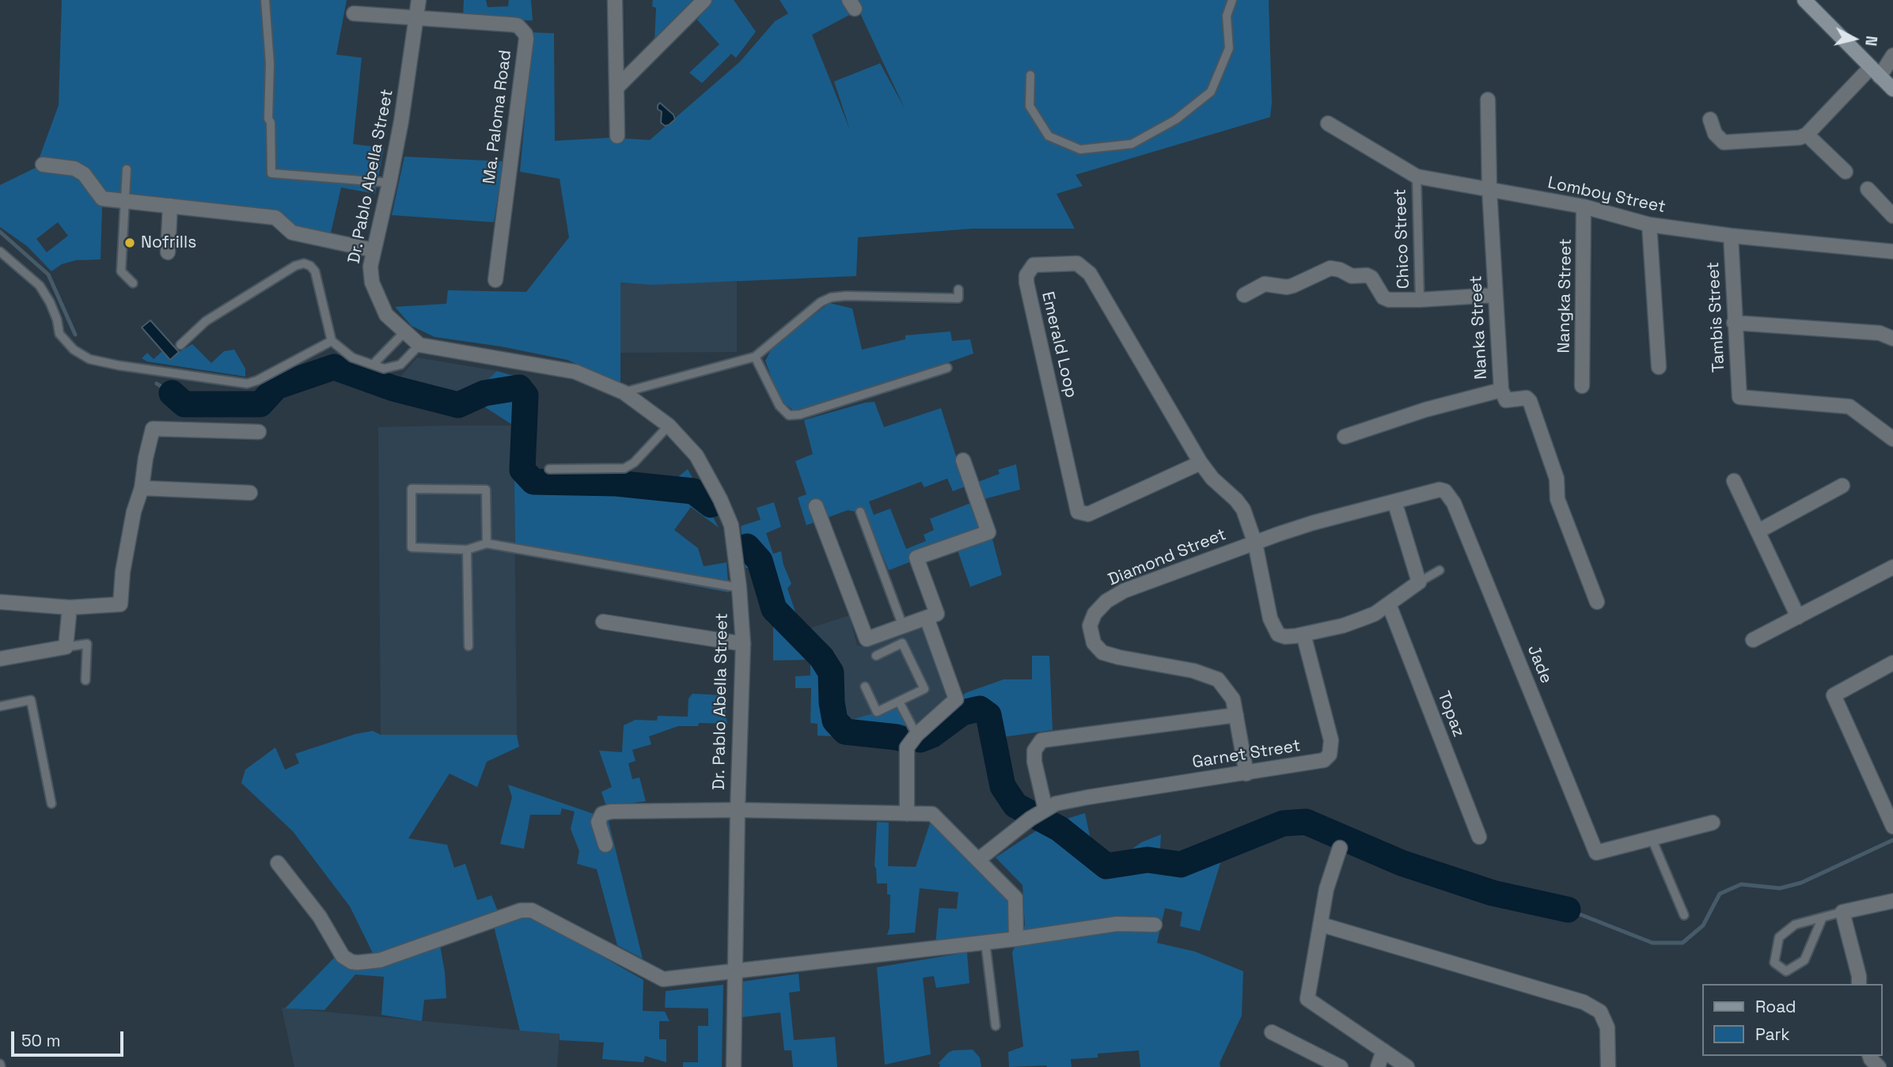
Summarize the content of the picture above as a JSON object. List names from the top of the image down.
{
  "streets": {
    "street": [
      "Ma. Paloma Road",
      "Dr. Pablo Abella Street",
      "Lomboy Street",
      "Nangka Street",
      "Tambis Street",
      "Nanka Street",
      "Emerald Loop",
      "Diamond Street",
      "Jade",
      "Topaz",
      "Garnet Street"
    ],
    "lane": ["Chico Street"]
  },
  "crossings": [
    ["Ma. Paloma Road", "Dr. Pablo Abella Street"],
    ["Lomboy Street", "Chico Street"],
    ["Lomboy Street", "Nangka Street"],
    ["Lomboy Street", "Tambis Street"],
    ["Lomboy Street", "Nanka Street"],
    ["Emerald Loop", "Diamond Street"],
    ["Emerald Loop", "Topaz"],
    ["Emerald Loop", "Garnet Street"],
    ["Diamond Street", "Jade"],
    ["Diamond Street", "Garnet Street"]
  ],
  "places": ["Nofrills"],
  "legend": ["Road", "Park"],
  "scale_bar": "50 m",
  "north": "right"
}
